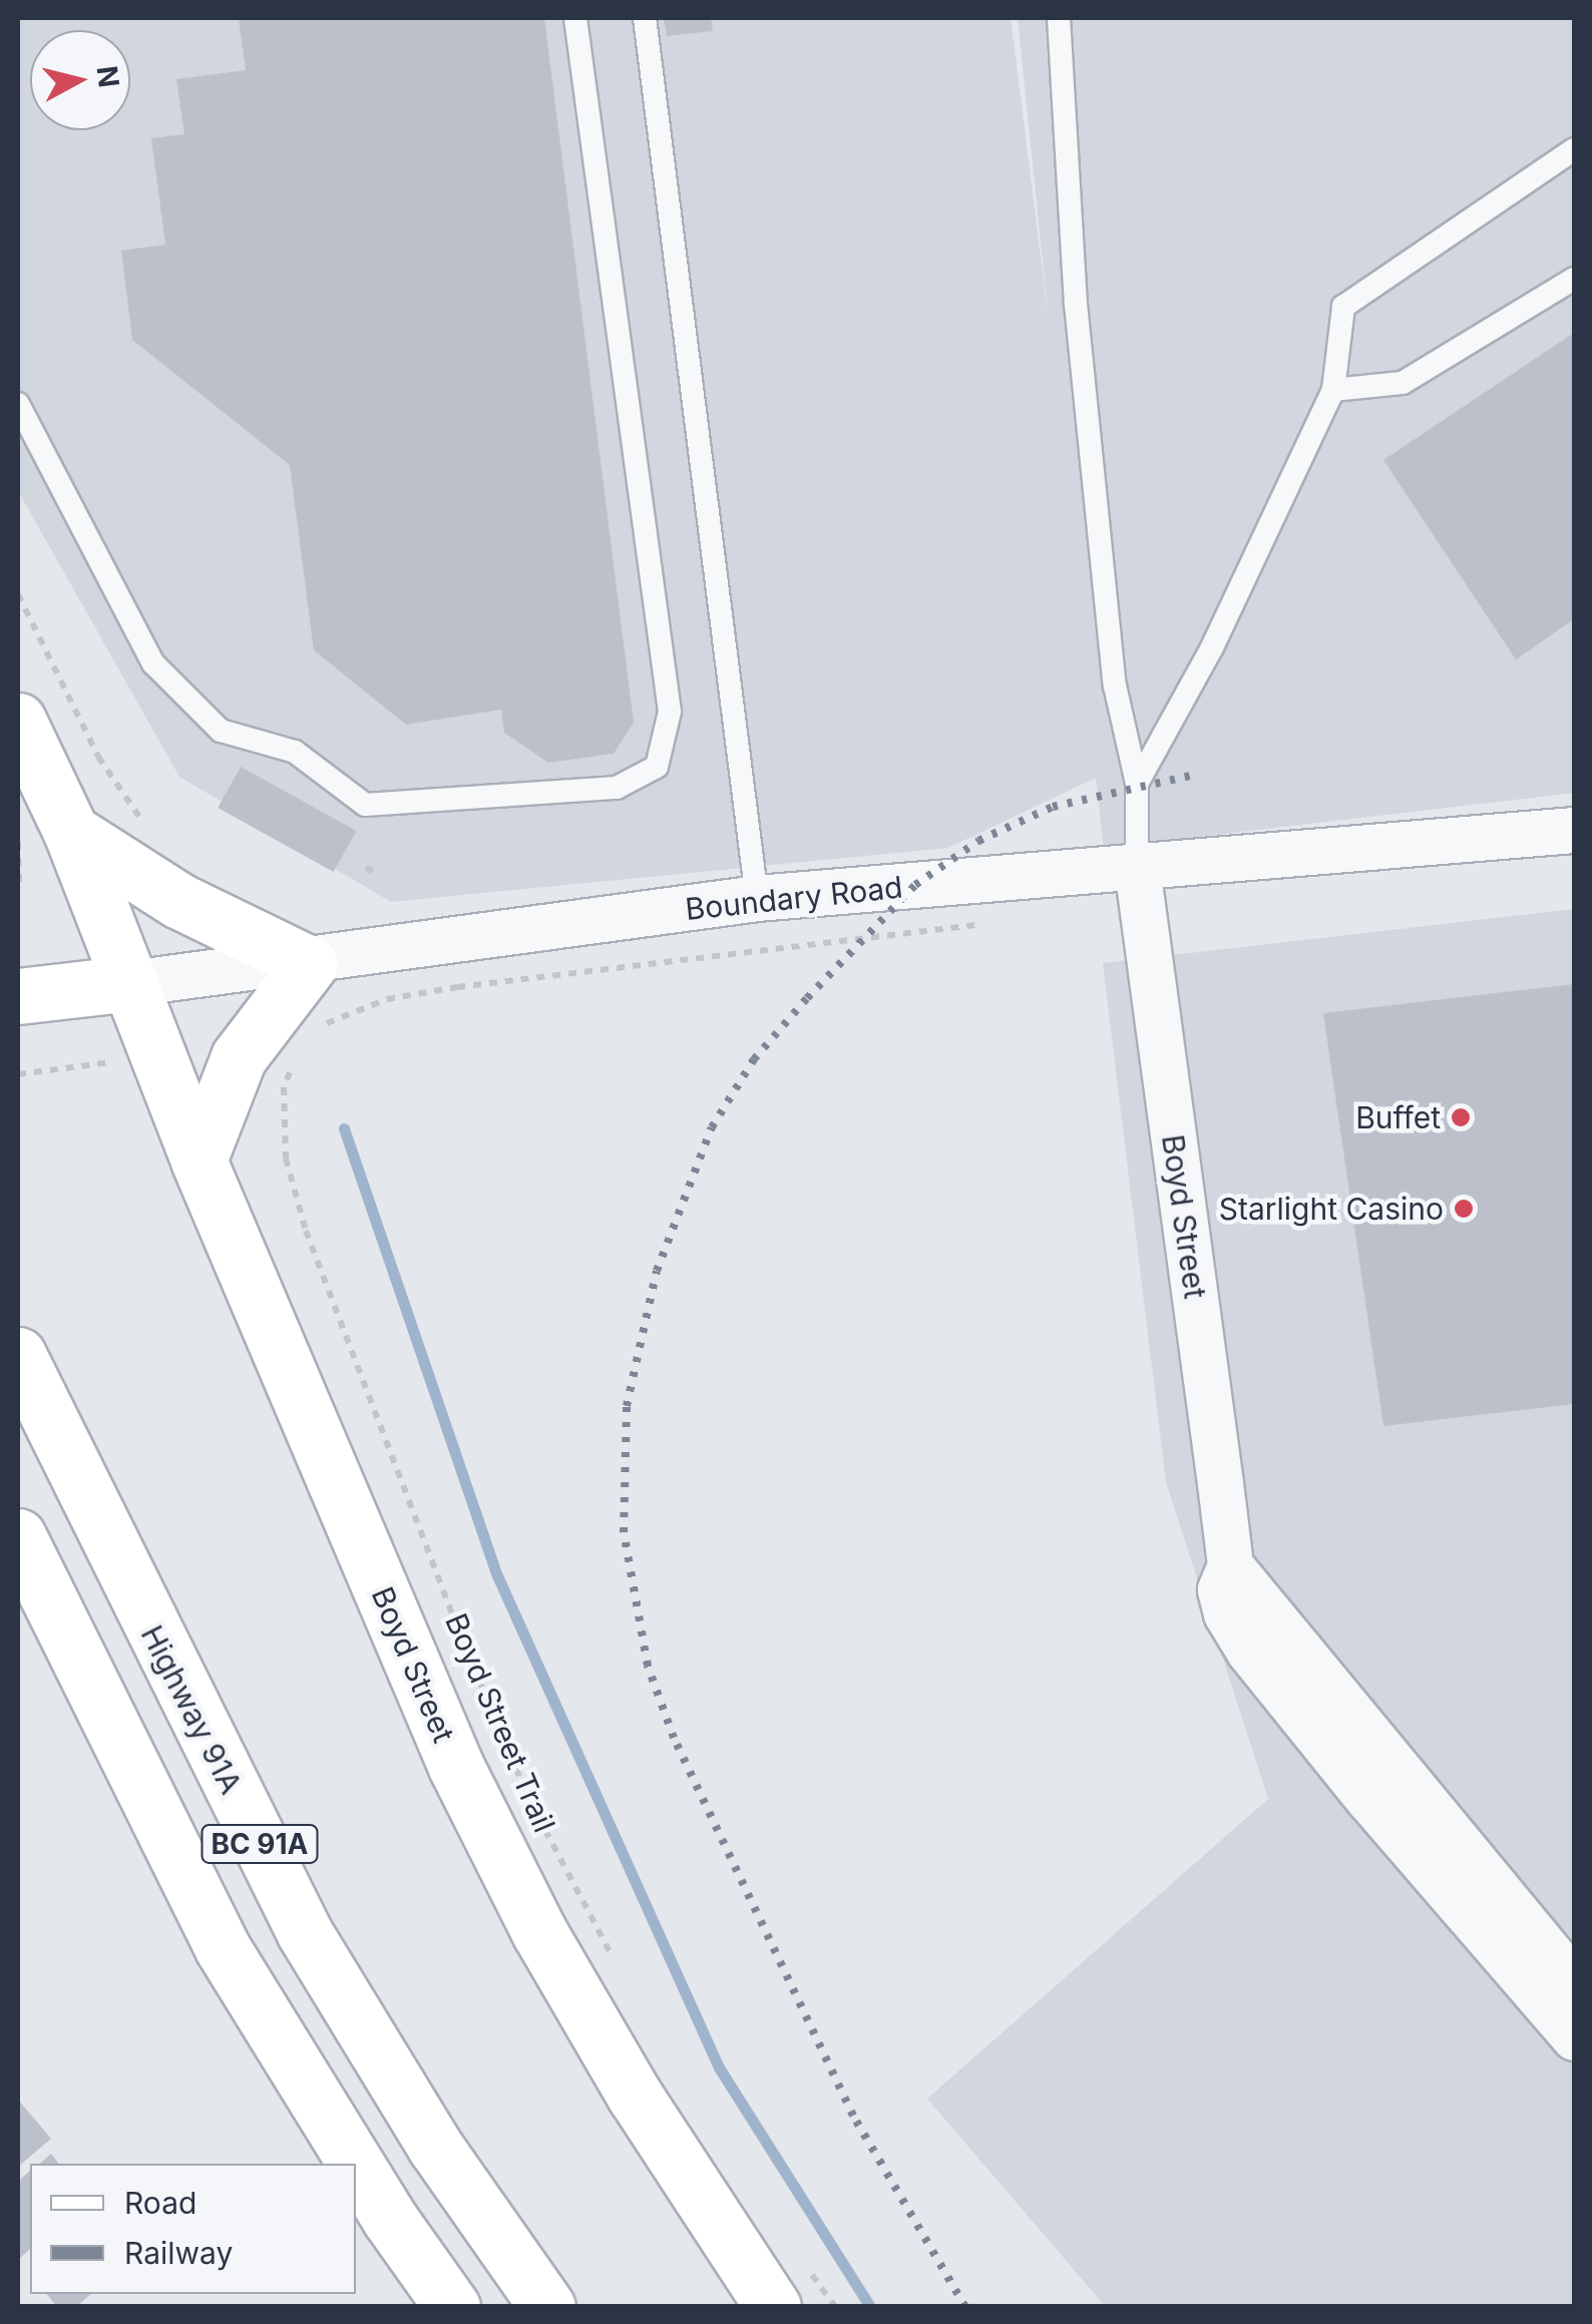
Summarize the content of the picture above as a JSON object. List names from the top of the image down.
{
  "streets": {
    "main road": [
      "Boundary Road",
      "Boyd Street",
      "Highway 91A",
      "BC 91A"
    ],
    "path": ["Boyd Street Trail"]
  },
  "crossings": [
    ["Boundary Road", "Boyd Street"]
  ],
  "places": ["Buffet", "Starlight Casino"],
  "legend": ["Road", "Railway"],
  "north": "right"
}
